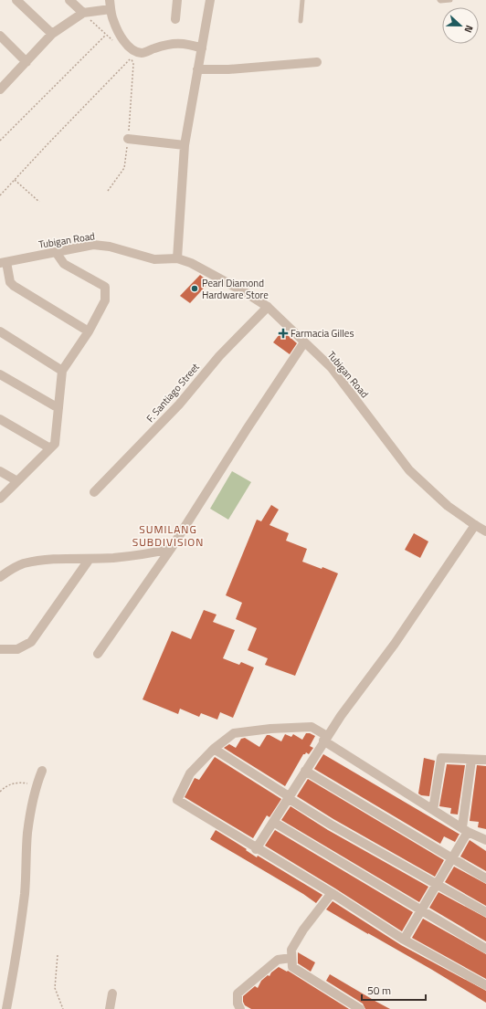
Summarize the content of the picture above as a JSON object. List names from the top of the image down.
{
  "streets": {
    "street": ["Tubigan Road", "F. Santiago Street"]
  },
  "crossings": [
    ["Tubigan Road", "F. Santiago Street"]
  ],
  "districts": ["SUMILANG SUBDIVISION"],
  "places": {
    "other": ["Pearl Diamond Hardware Store"],
    "health": ["Farmacia Gilles"]
  },
  "scale_bar": "50 m",
  "north": "right"
}
